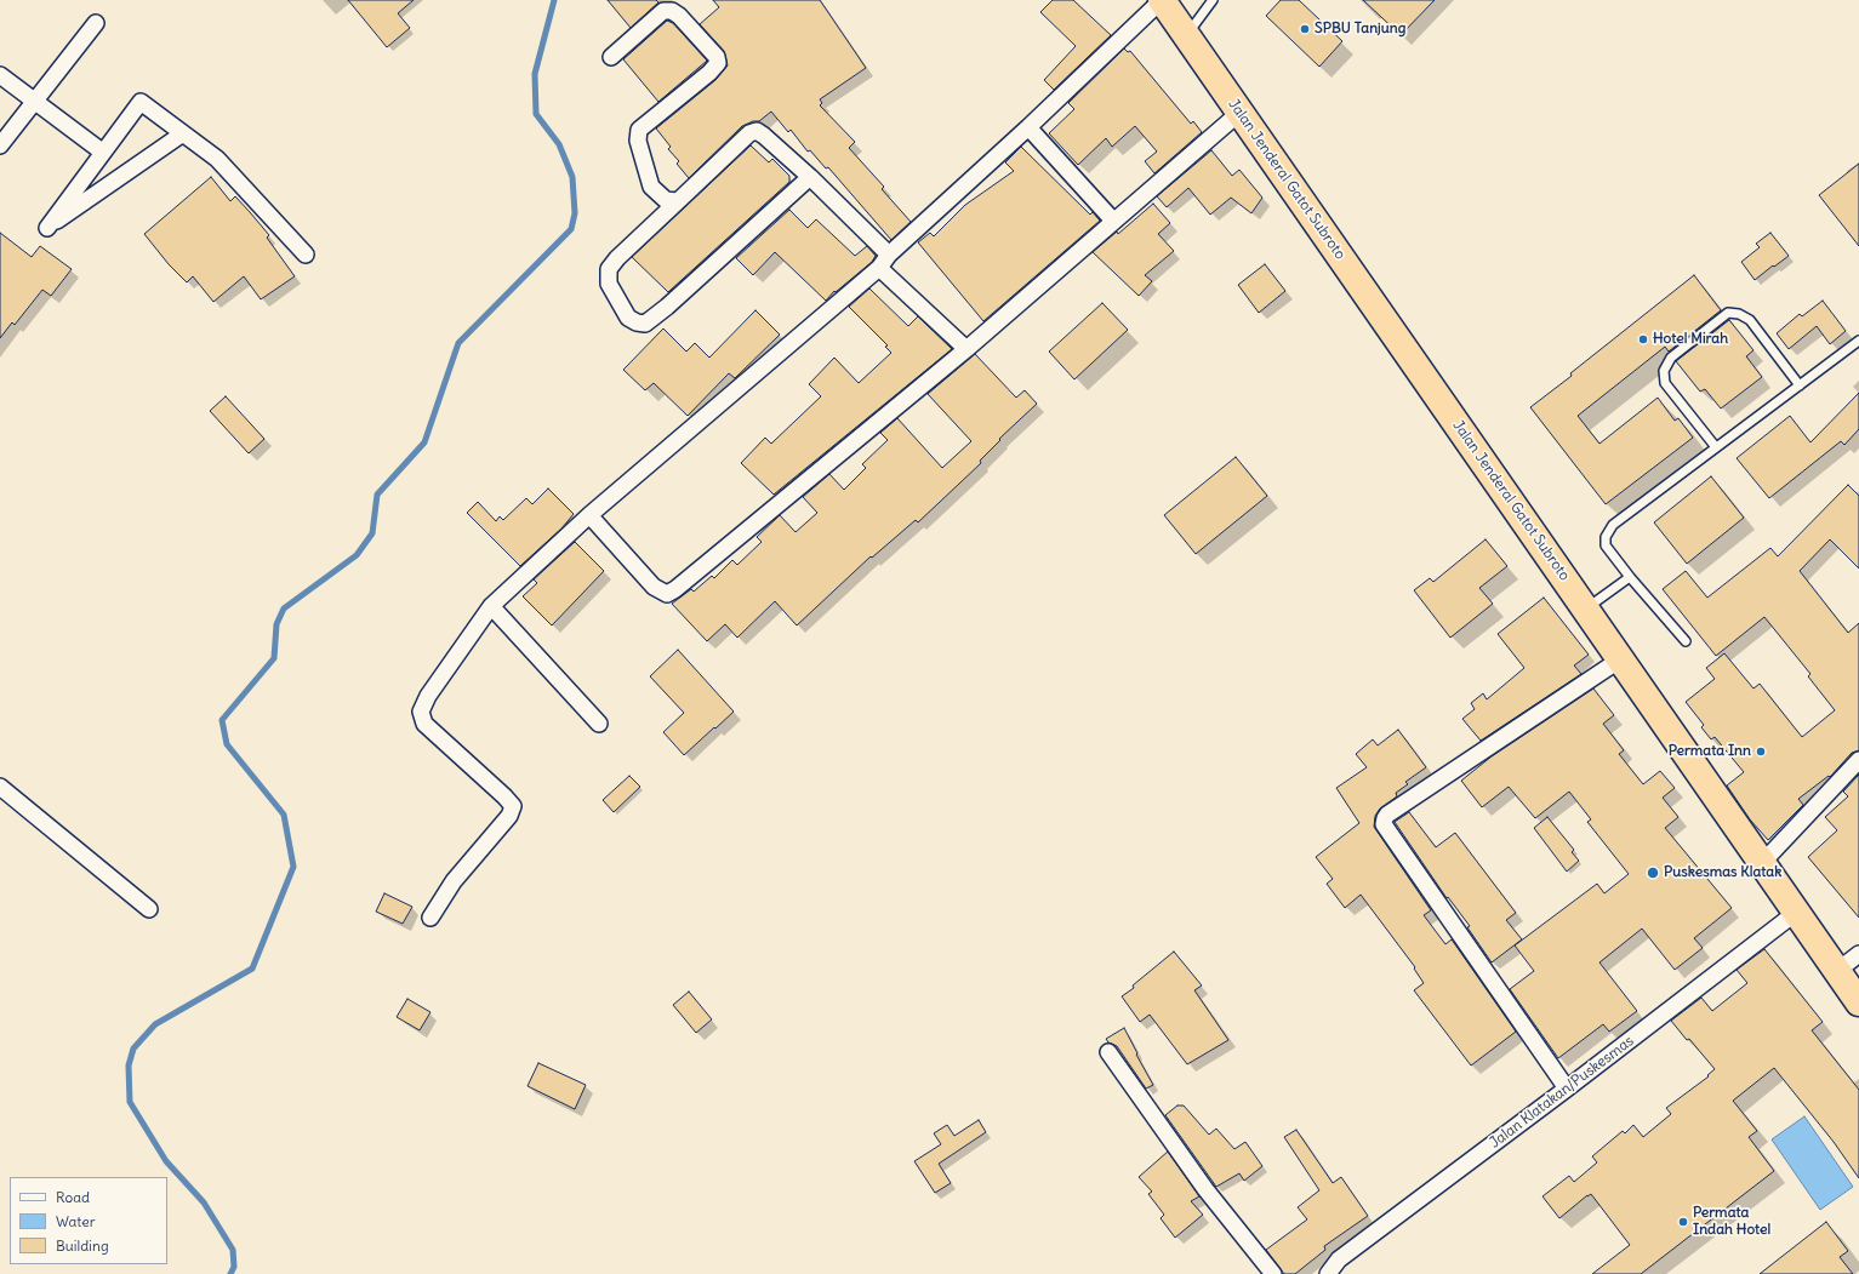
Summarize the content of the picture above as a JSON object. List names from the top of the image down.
{
  "streets": {
    "highway": ["Jalan Jenderal Gatot Subroto"],
    "street": ["Jalan Klatakan/Puskesmas"]
  },
  "crossings": [
    ["Jalan Jenderal Gatot Subroto", "Jalan Klatakan/Puskesmas"]
  ],
  "places": [
    "SPBU Tanjung",
    "Hotel Mirah",
    "Permata Inn",
    "Puskesmas Klatak",
    "Permata Indah Hotel"
  ],
  "legend": ["Road", "Water", "Building"]
}
